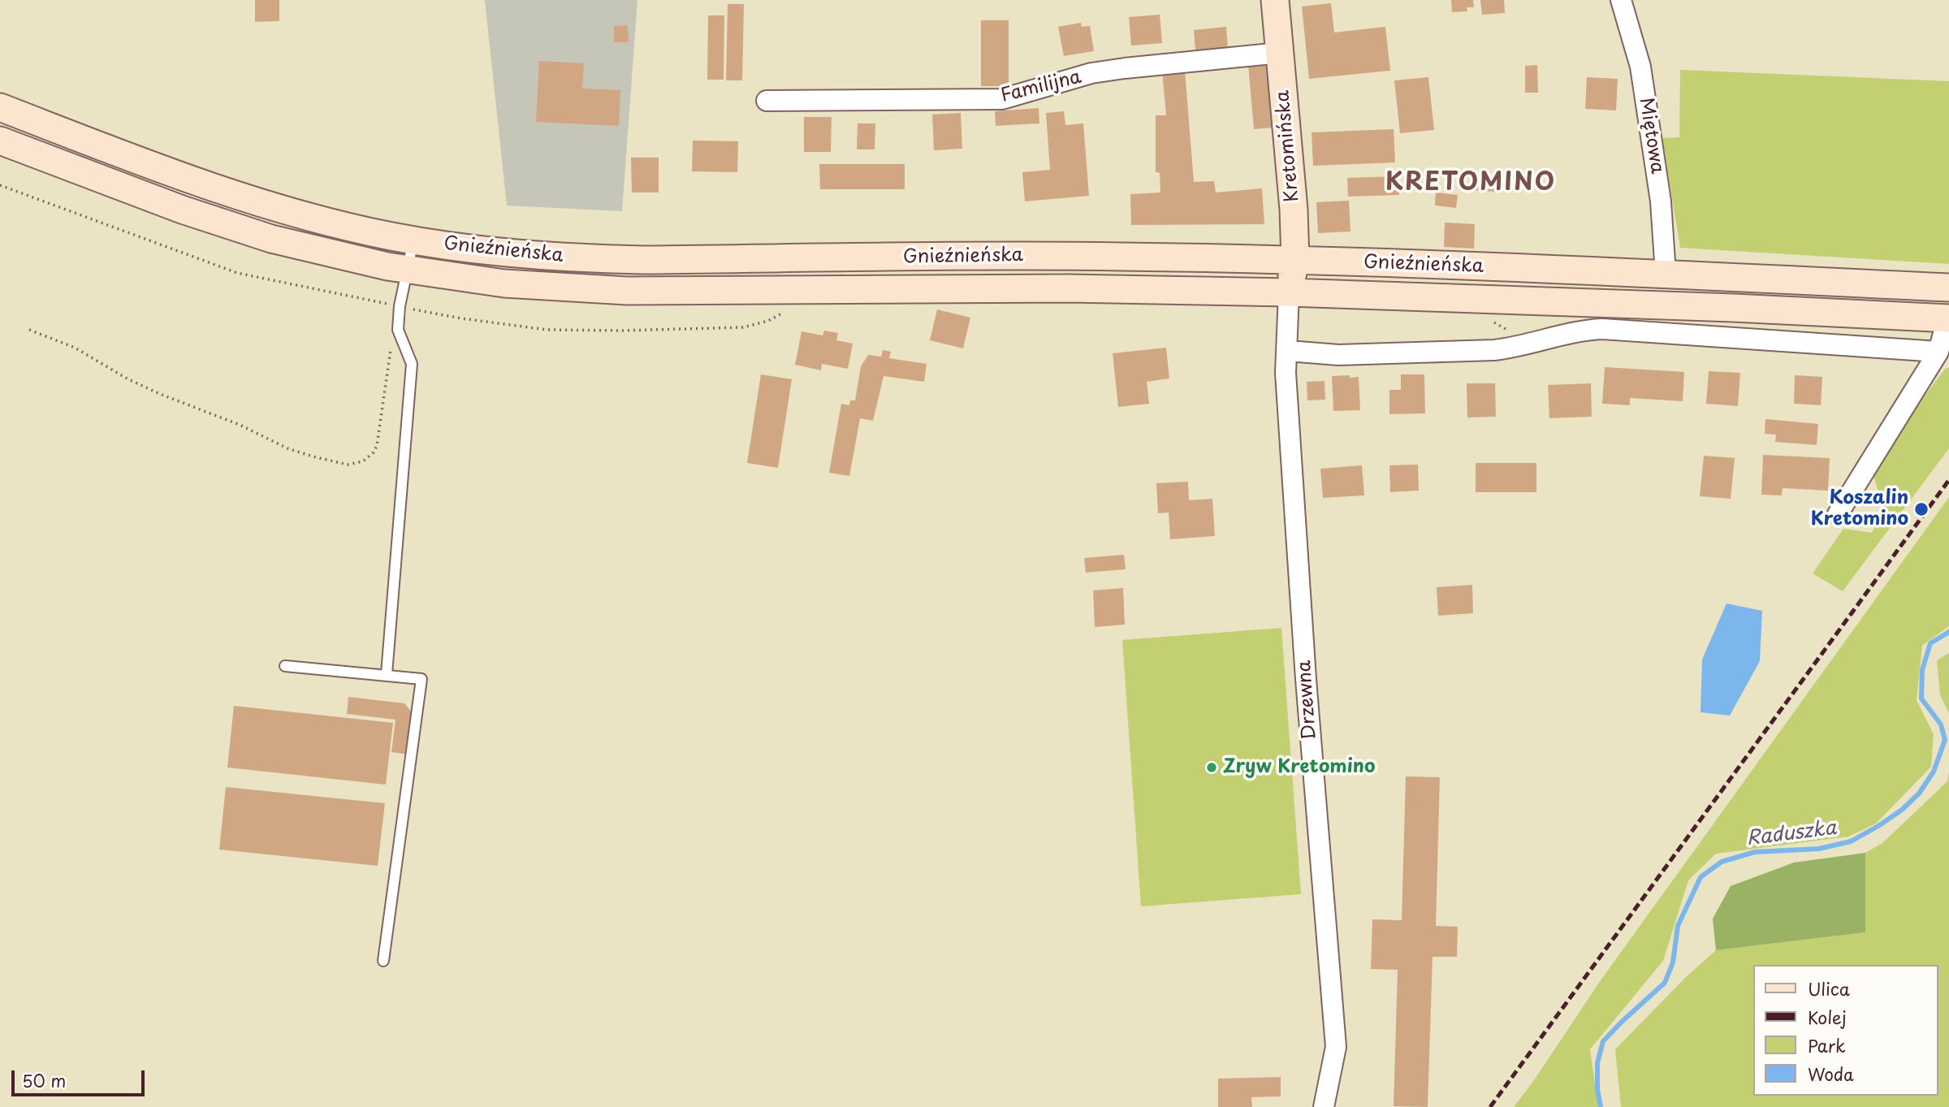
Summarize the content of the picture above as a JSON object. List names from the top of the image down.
{
  "streets": {
    "main road": ["Kretomińska", "Gnieźnieńska"],
    "street": ["Familijna", "Miętowa", "Drzewna"]
  },
  "crossings": [
    ["Familijna", "Kretomińska"],
    ["Miętowa", "Gnieźnieńska"],
    ["Kretomińska", "Gnieźnieńska"],
    ["Kretomińska", "Drzewna"],
    ["Gnieźnieńska", "Drzewna"]
  ],
  "districts": ["KRETOMINO"],
  "water": ["Raduszka"],
  "places": ["Koszalin Kretomino", "Zryw Kretomino"],
  "legend": [
    "Ulica",
    "Kolej",
    "Park",
    "Woda"
  ],
  "scale_bar": "50 m"
}
